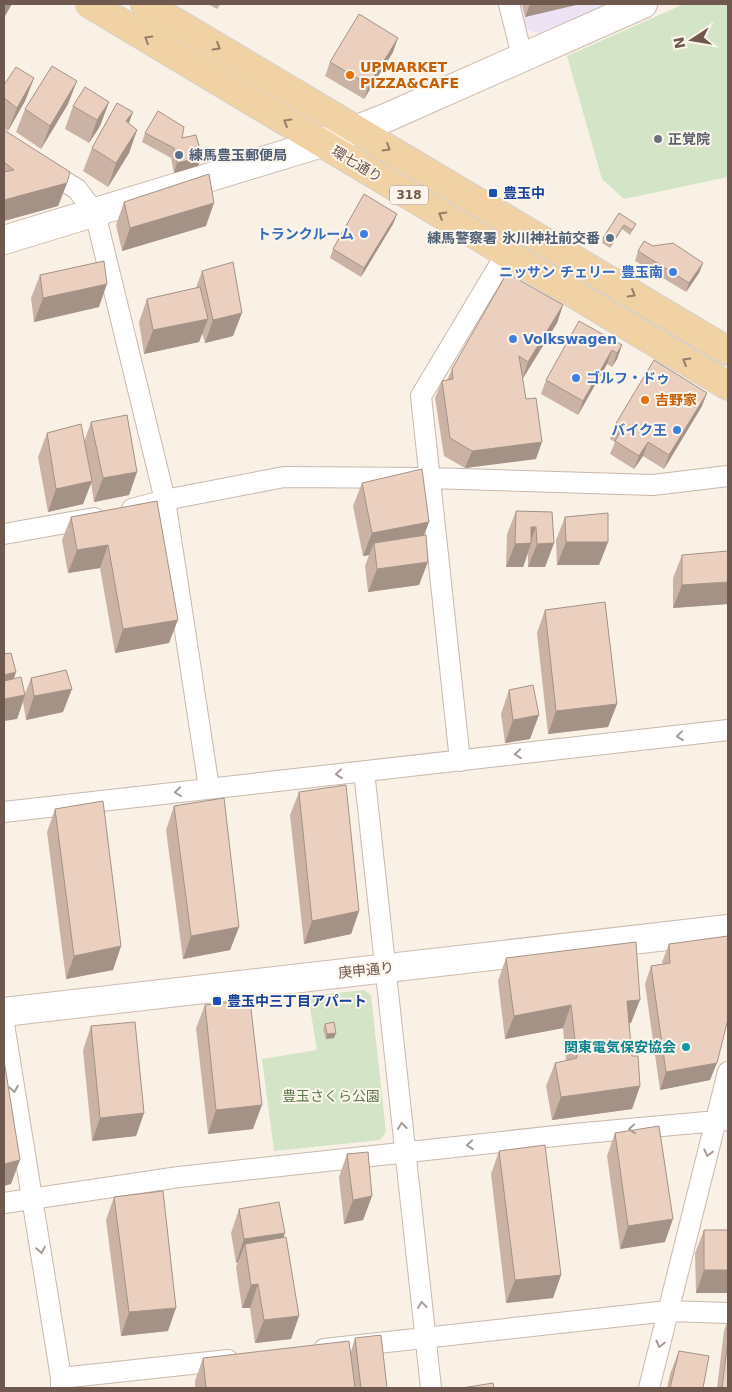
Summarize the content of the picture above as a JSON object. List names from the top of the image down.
{
  "streets": {
    "main road": ["環七通り", "318", "庚申通り"]
  },
  "parks": ["豊玉さくら公園"],
  "places": {
    "other": [
      "UPMARKET PIZZA&CAFE",
      "正覚院",
      "練馬豊玉郵便局",
      "トランクルーム",
      "練馬警察署 氷川神社前交番",
      "ニッサン チェリー 豊玉南",
      "Volkswagen",
      "ゴルフ・ドゥ",
      "吉野家",
      "バイク王",
      "関東電気保安協会"
    ],
    "transit": ["豊玉中", "豊玉中三丁目アパート"]
  },
  "north": "left"
}
